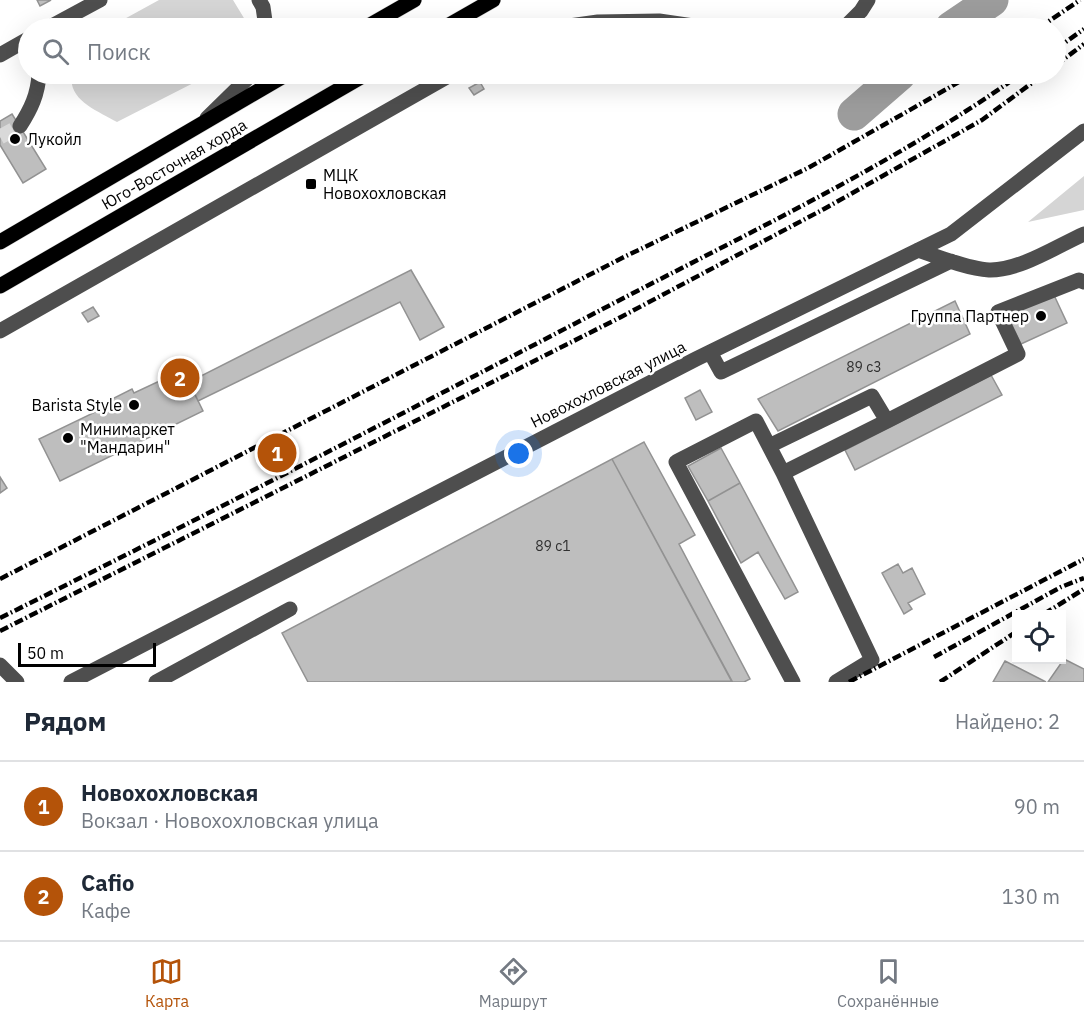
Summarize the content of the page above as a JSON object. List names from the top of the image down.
{
  "streets": {
    "main road": ["Юго-Восточная хорда"],
    "street": ["Новохохловская улица"]
  },
  "places": {
    "other": [
      "Лукойл",
      "Группа Партнер",
      "Barista Style",
      "Минимаркет \"Мандарин\""
    ],
    "transit": ["МЦК Новохохловская"]
  },
  "house_numbers": ["89 с3", "89 с1"],
  "scale_bar": "50 m",
  "page": {
    "search": "Поиск",
    "pins": ["2", "1"],
    "scale": "50 m",
    "heading": ["Рядом", "Найдено: 2"],
    "list": [
      {
        "mark": "1",
        "name": "Новохохловская",
        "note": "Вокзал · Новохохловская улица",
        "value": "90 m"
      },
      {
        "mark": "2",
        "name": "Cafio",
        "note": "Кафе",
        "value": "130 m"
      }
    ],
    "nav": ["Карта", "Маршрут", "Сохранённые"]
  }
}
